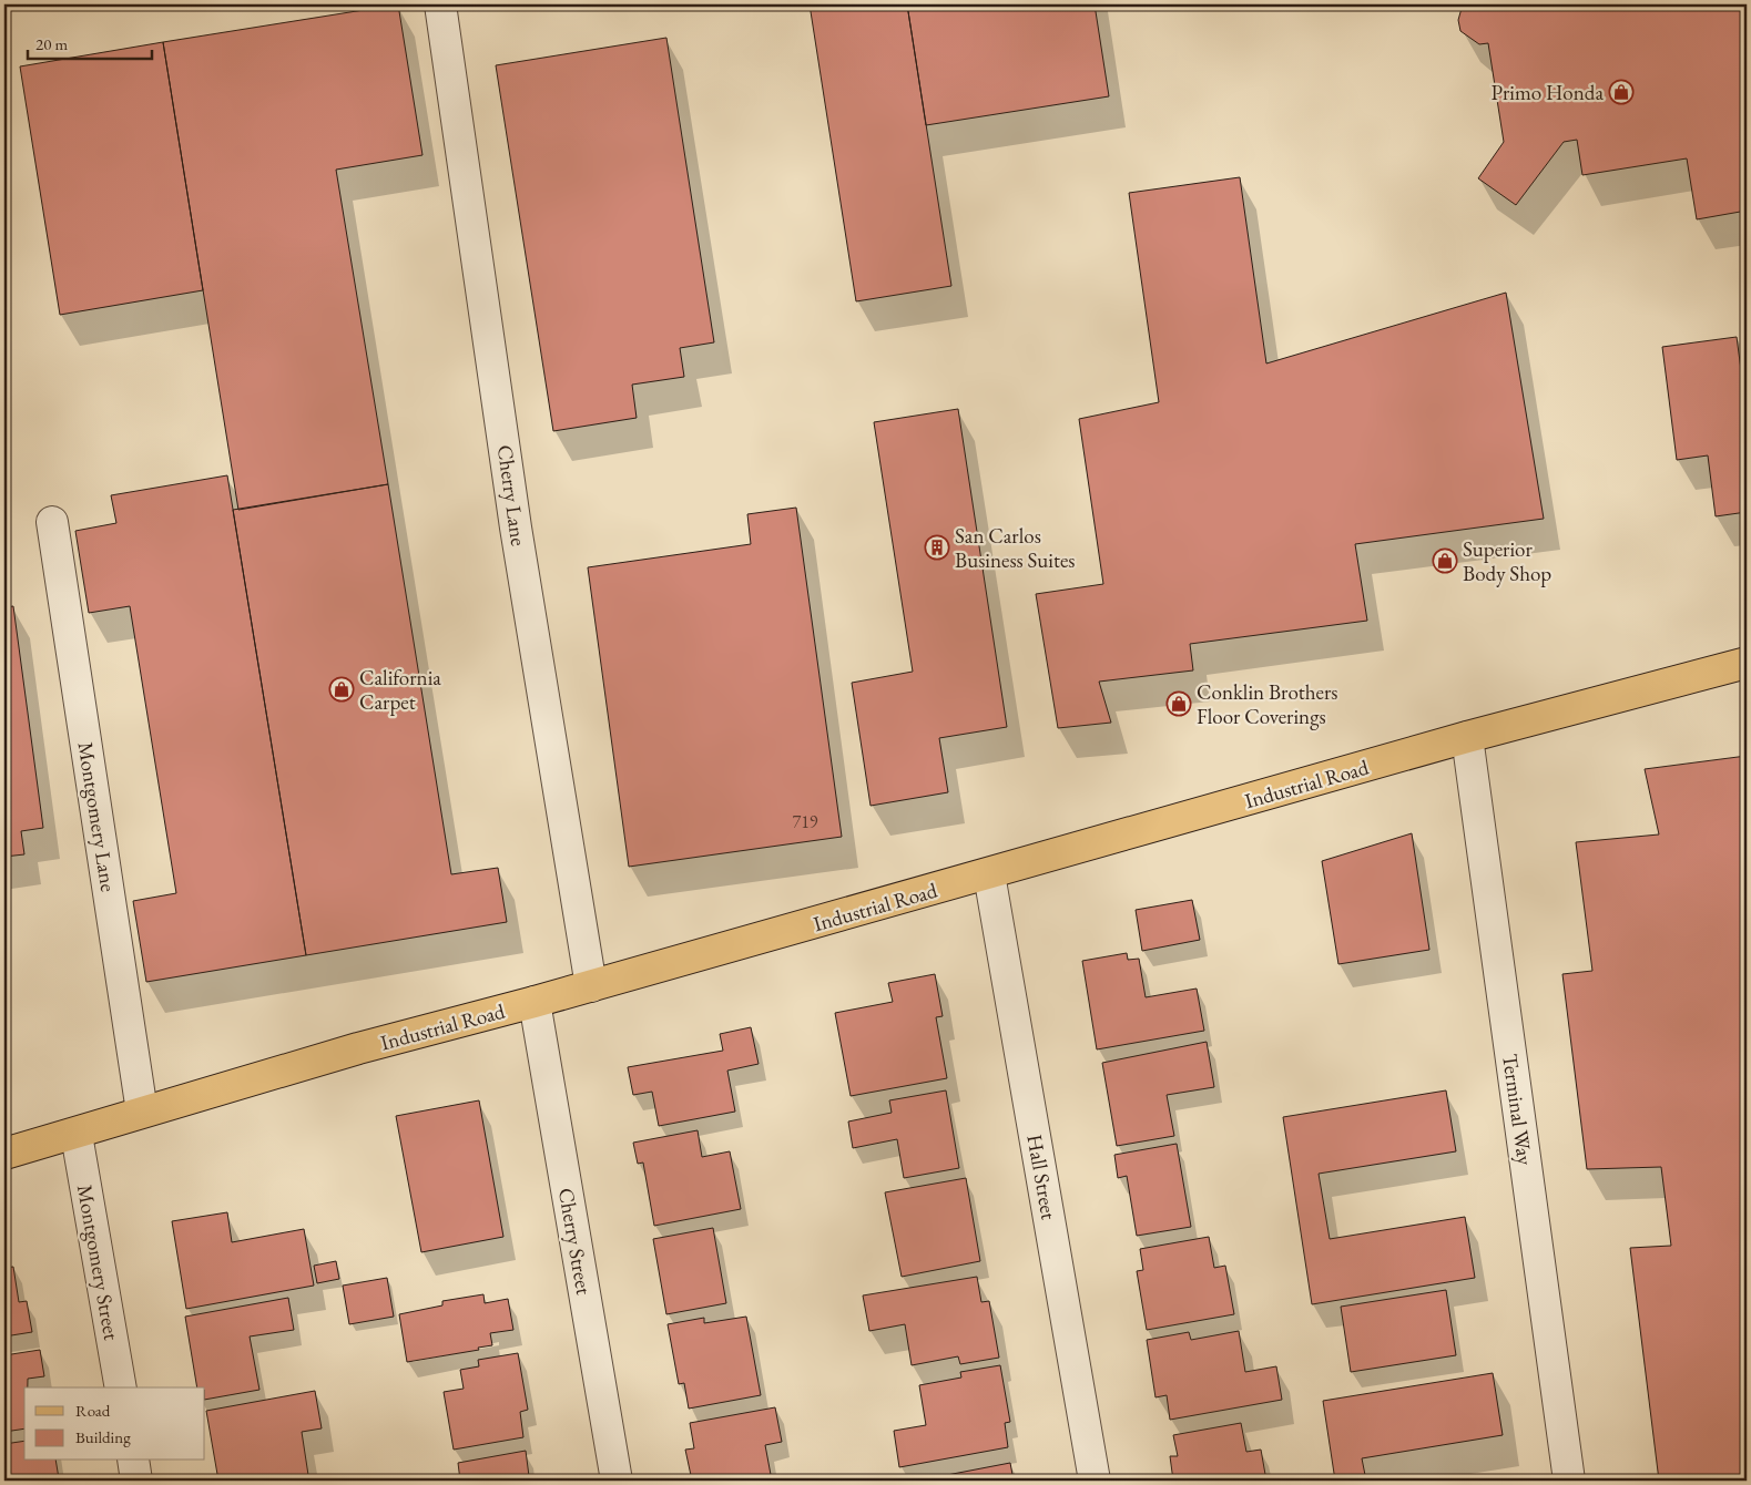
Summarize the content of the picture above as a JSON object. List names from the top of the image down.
{
  "streets": {
    "main road": ["Industrial Road"],
    "street": [
      "Cherry Lane",
      "Montgomery Lane",
      "Terminal Way",
      "Hall Street",
      "Cherry Street",
      "Montgomery Street"
    ]
  },
  "crossings": [
    ["Cherry Lane", "Industrial Road"],
    ["Industrial Road", "Montgomery Lane"],
    ["Industrial Road", "Terminal Way"],
    ["Industrial Road", "Hall Street"],
    ["Industrial Road", "Cherry Street"],
    ["Industrial Road", "Montgomery Street"]
  ],
  "places": {
    "shop": [
      "Primo Honda",
      "Superior Body Shop",
      "California Carpet",
      "Conklin Brothers Floor Coverings"
    ],
    "building": ["San Carlos Business Suites"]
  },
  "house_numbers": ["719"],
  "legend": ["Road", "Building"],
  "scale_bar": "20 m"
}
